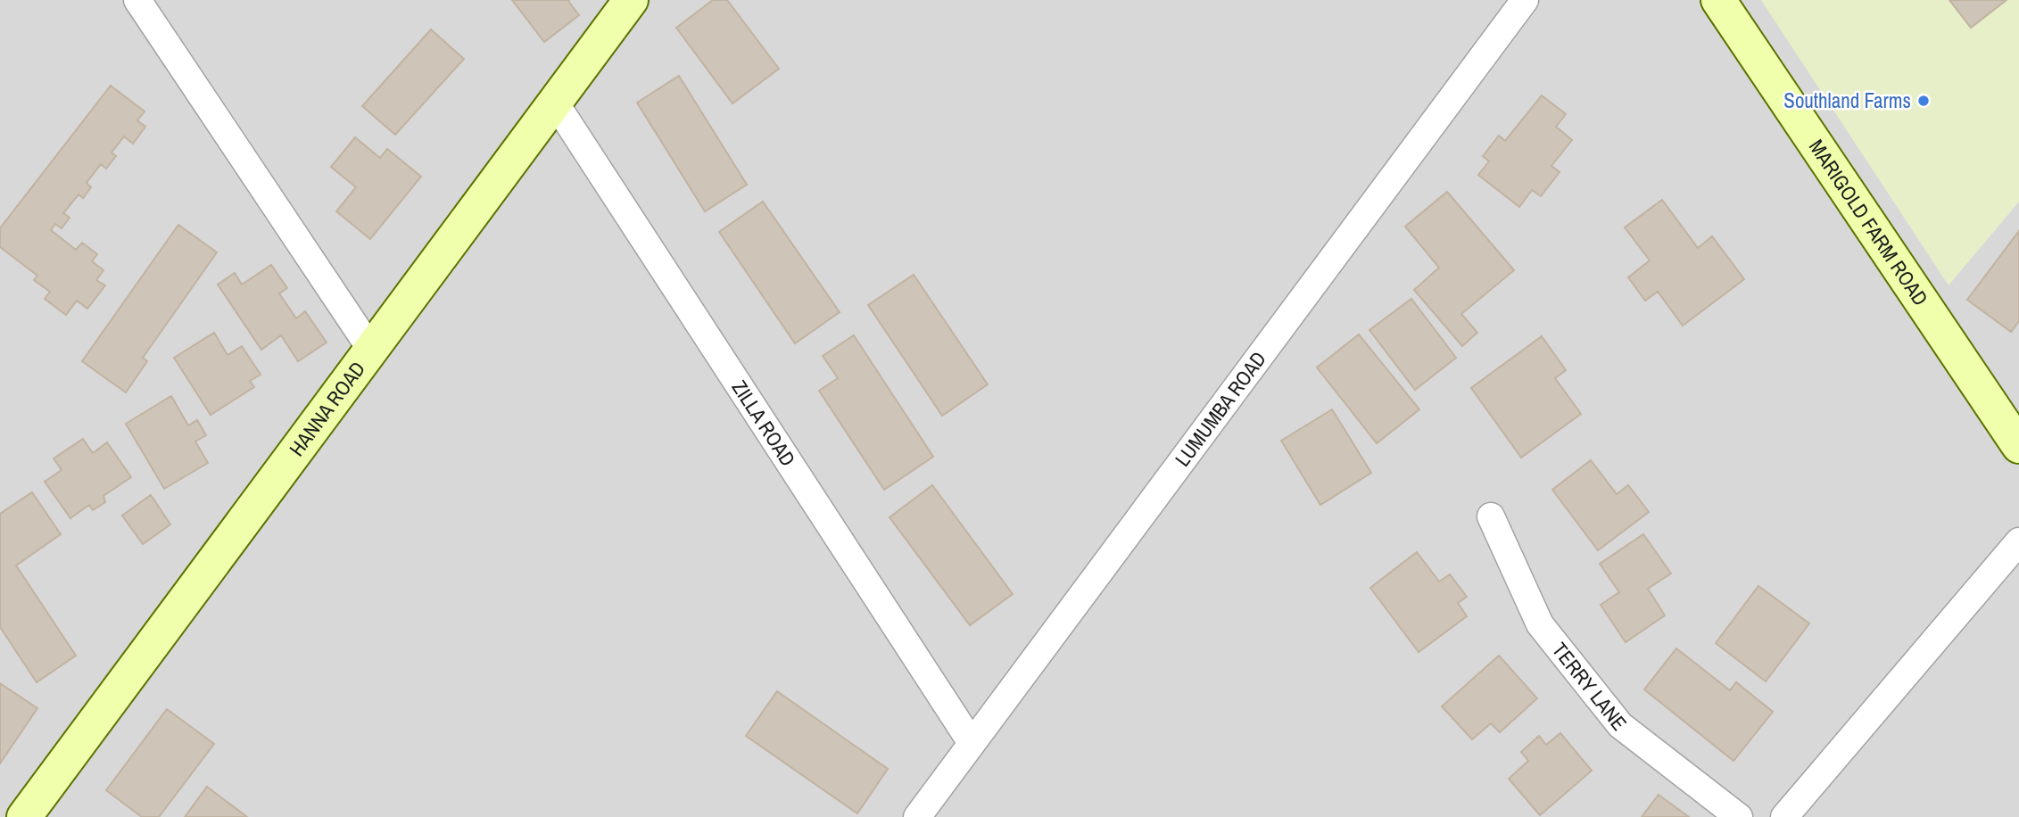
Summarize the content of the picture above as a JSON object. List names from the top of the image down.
{
  "streets": {
    "street": [
      "MARIGOLD FARM ROAD",
      "HANNA ROAD",
      "LUMUMBA ROAD",
      "ZILLA ROAD",
      "TERRY LANE"
    ]
  },
  "crossings": [
    ["HANNA ROAD", "ZILLA ROAD"],
    ["LUMUMBA ROAD", "ZILLA ROAD"]
  ],
  "places": ["Southland Farms"]
}
